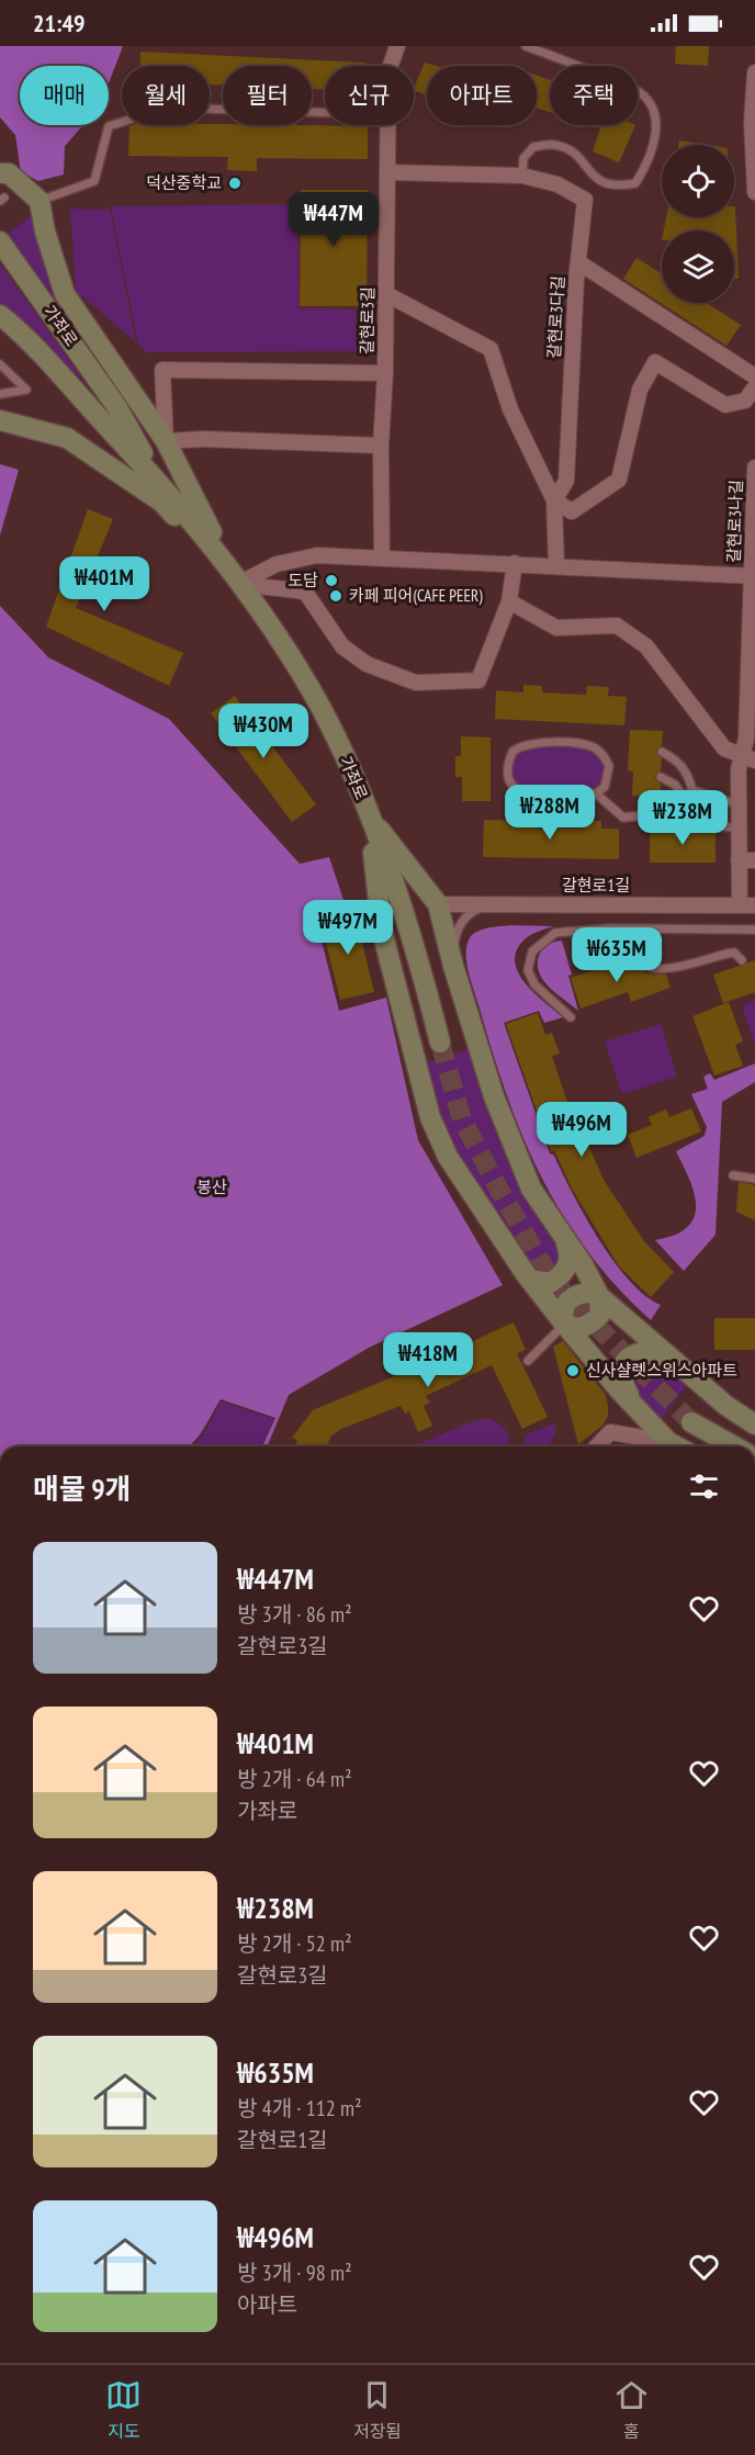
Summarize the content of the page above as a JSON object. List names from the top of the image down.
{
  "streets": {
    "main road": ["가좌로"],
    "street": [
      "갈현로3다길",
      "갈현로3길",
      "갈현로3나길",
      "갈현로1길"
    ]
  },
  "crossings": [
    ["갈현로3다길", "갈현로3길"]
  ],
  "parks": ["봉산"],
  "places": [
    "덕산중학교",
    "도담",
    "카페 피어(CAFE PEER)",
    "신사샬렛스위스아파트"
  ],
  "page": {
    "status": "21:49",
    "chip": [
      "매매",
      "월세",
      "필터",
      "신규",
      "아파트",
      "주택"
    ],
    "price": [
      "₩447M",
      "₩401M",
      "₩430M",
      "₩288M",
      "₩238M",
      "₩497M",
      "₩635M",
      "₩496M",
      "₩418M"
    ],
    "heading": "매물 9개",
    "list": [
      {
        "name": "₩447M",
        "note": "방 3개 · 86 m² · 갈현로3길"
      },
      {
        "name": "₩401M",
        "note": "방 2개 · 64 m² · 가좌로"
      },
      {
        "name": "₩238M",
        "note": "방 2개 · 52 m² · 갈현로3길"
      },
      {
        "name": "₩635M",
        "note": "방 4개 · 112 m² · 갈현로1길"
      },
      {
        "name": "₩496M",
        "note": "방 3개 · 98 m² · 아파트"
      }
    ],
    "tabs": ["지도", "저장됨", "홈"]
  }
}
